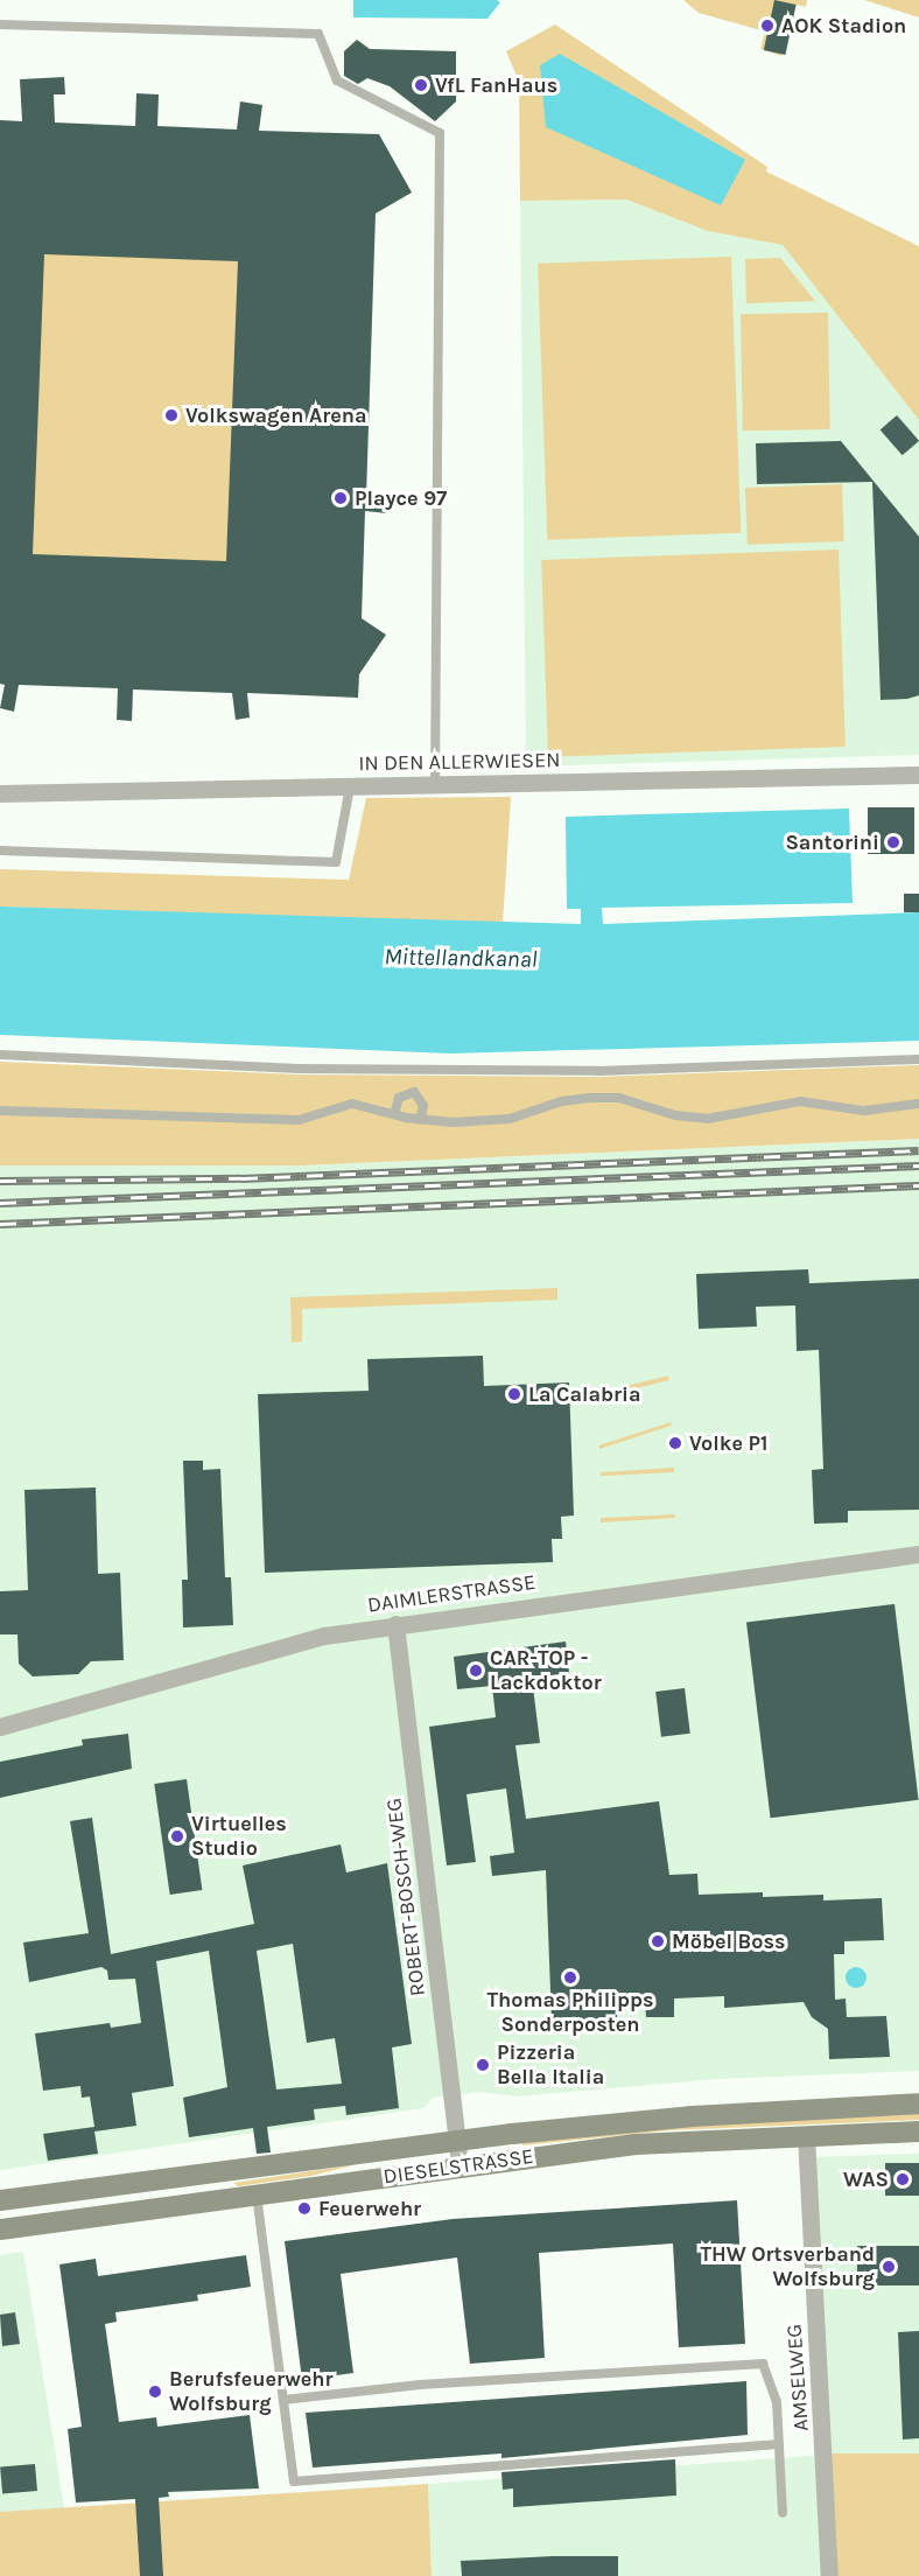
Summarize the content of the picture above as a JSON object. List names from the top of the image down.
{
  "streets": {
    "main road": ["DIESELSTRASSE"],
    "street": [
      "IN DEN ALLERWIESEN",
      "DAIMLERSTRASSE",
      "ROBERT-BOSCH-WEG",
      "AMSELWEG"
    ]
  },
  "crossings": [
    ["DAIMLERSTRASSE", "ROBERT-BOSCH-WEG"],
    ["ROBERT-BOSCH-WEG", "DIESELSTRASSE"],
    ["DIESELSTRASSE", "AMSELWEG"]
  ],
  "water": ["Mittellandkanal"],
  "places": [
    "AOK Stadion",
    "VfL FanHaus",
    "Volkswagen Arena",
    "Playce 97",
    "Santorini",
    "La Calabria",
    "Volke P1",
    "CAR-TOP - Lackdoktor",
    "Virtuelles Studio",
    "Möbel Boss",
    "Thomas Philipps Sonderposten",
    "Pizzeria Bella Italia",
    "WAS",
    "Feuerwehr",
    "THW Ortsverband Wolfsburg",
    "Berufsfeuerwehr Wolfsburg"
  ]
}
